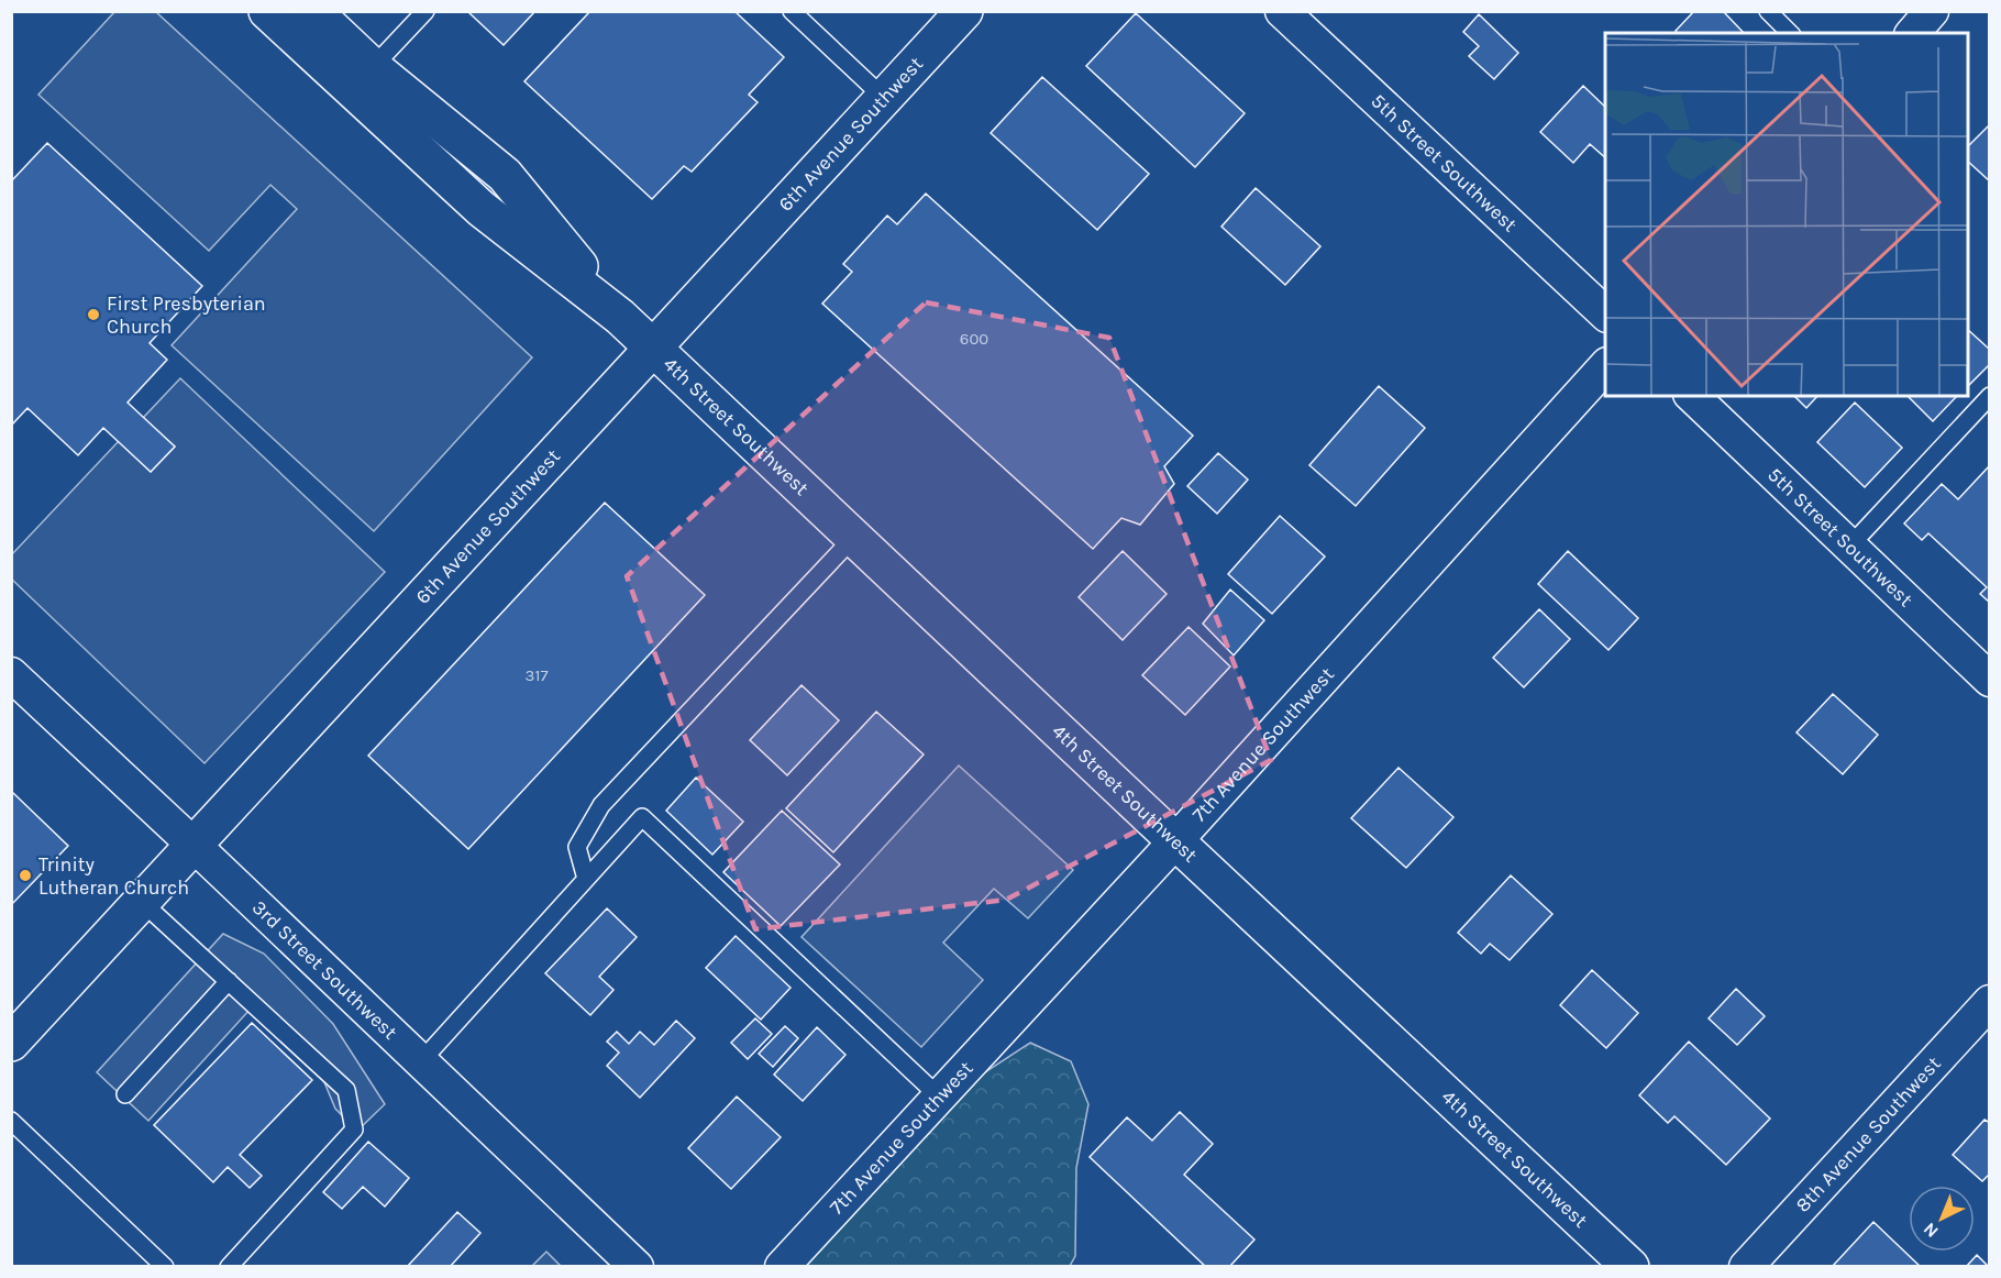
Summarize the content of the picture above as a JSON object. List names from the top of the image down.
{
  "streets": {
    "street": [
      "6th Avenue Southwest",
      "5th Street Southwest",
      "4th Street Southwest",
      "7th Avenue Southwest",
      "3rd Street Southwest",
      "8th Avenue Southwest"
    ]
  },
  "crossings": [
    ["6th Avenue Southwest", "4th Street Southwest"],
    ["6th Avenue Southwest", "3rd Street Southwest"],
    ["4th Street Southwest", "7th Avenue Southwest"]
  ],
  "places": ["First Presbyterian Church", "Trinity Lutheran Church"],
  "house_numbers": ["600", "317"],
  "north": "bottom left"
}
